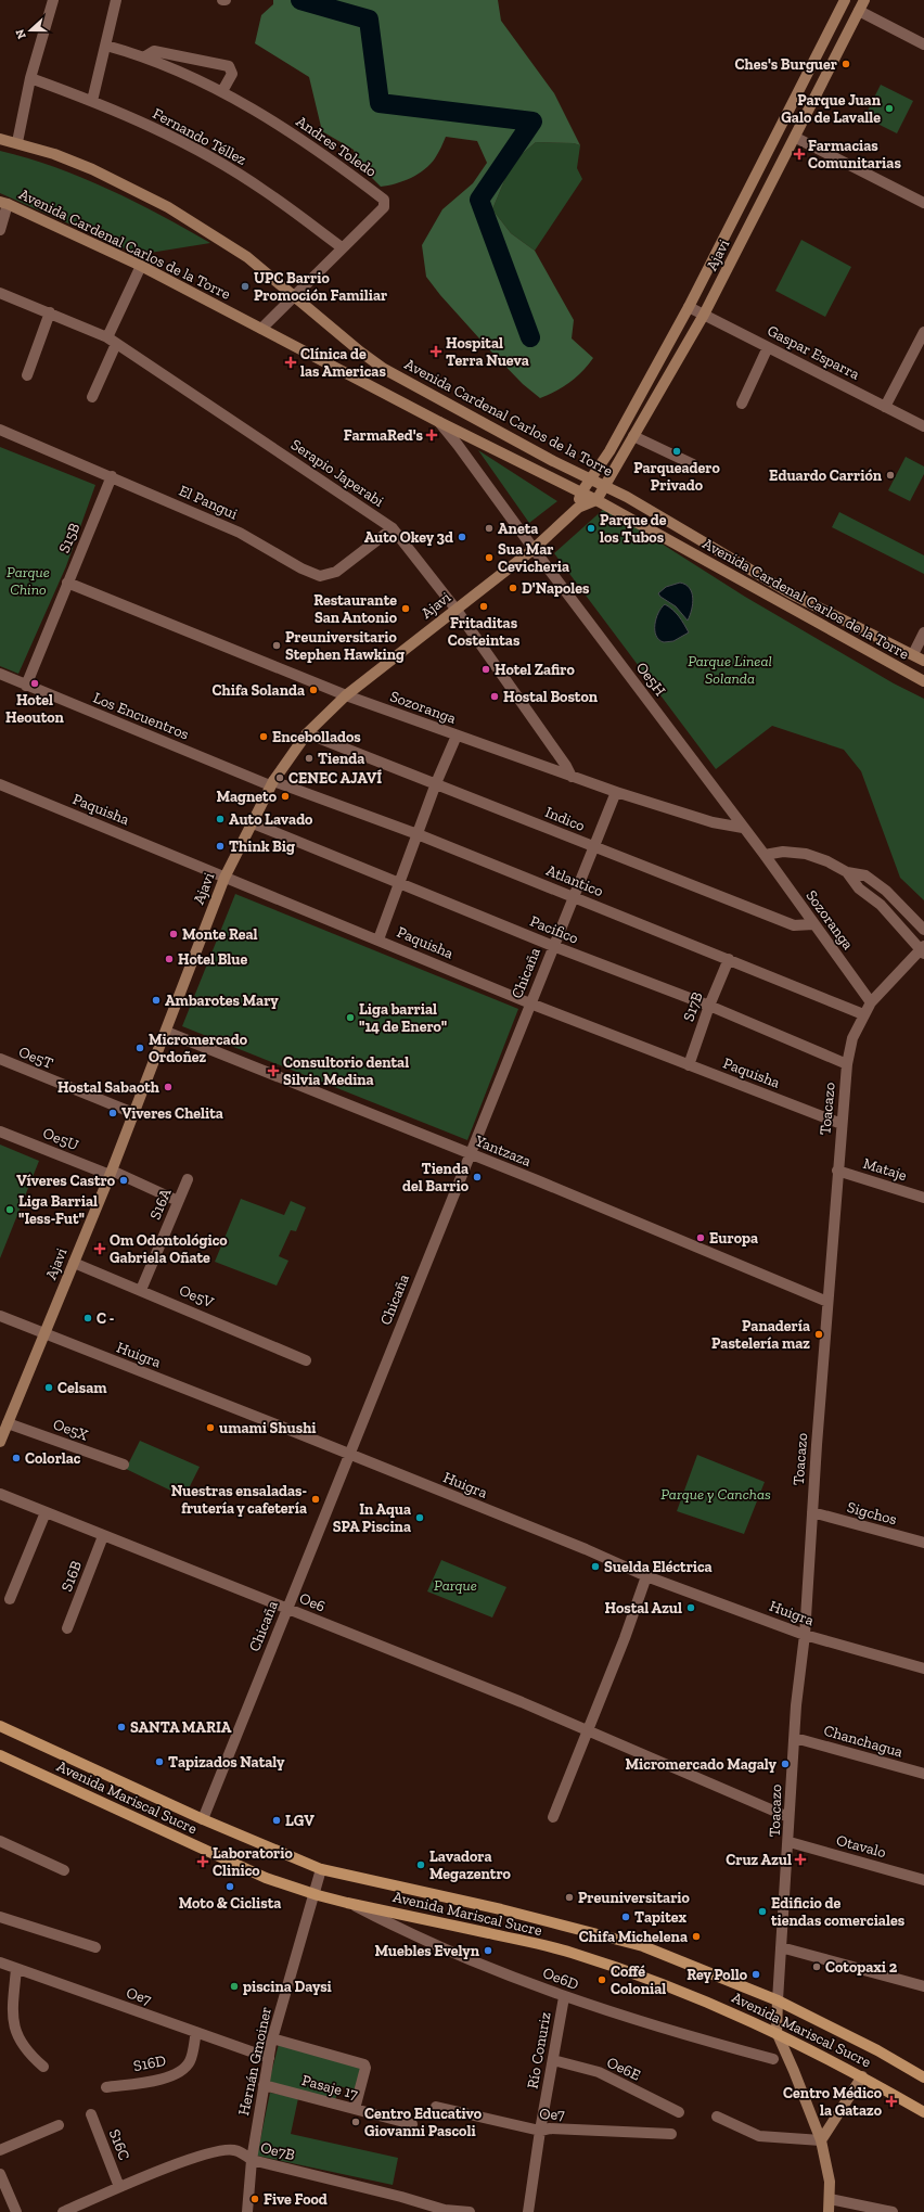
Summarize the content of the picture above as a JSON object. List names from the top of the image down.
{
  "streets": {
    "main road": ["Avenida Mariscal Sucre"],
    "street": [
      "Fernando Téllez",
      "Andres Toledo",
      "Avenida Cardenal Carlos de la Torre",
      "Ajavi",
      "Gaspar Esparra",
      "Serapio Japerabi",
      "El Pangui",
      "S15B",
      "Oe5H",
      "Sozoranga",
      "Los Encuentros",
      "Paquisha",
      "Indico",
      "Atlantico",
      "Pacifico",
      "Chicaña",
      "S17B",
      "Oe5T",
      "Toacazo",
      "Oe5U",
      "Yantzaza",
      "Mataje",
      "S16A",
      "Oe5V",
      "Huigra",
      "Oe5X",
      "Sigchos",
      "S16B",
      "Oe6",
      "Chanchagua",
      "Otavalo",
      "Oe6D",
      "Oe7",
      "Río Conuriz",
      "Hernán Gmoiner",
      "S16D",
      "Oe6E",
      "Pasaje 17",
      "S16C",
      "Oe7B"
    ]
  },
  "crossings": [
    ["Fernando Téllez", "Andres Toledo"],
    ["Andres Toledo", "Avenida Cardenal Carlos de la Torre"],
    ["Avenida Cardenal Carlos de la Torre", "Ajavi"],
    ["Avenida Cardenal Carlos de la Torre", "Oe5H"],
    ["Ajavi", "Gaspar Esparra"],
    ["Ajavi", "Serapio Japerabi"],
    ["Ajavi", "Oe5H"],
    ["Ajavi", "Sozoranga"],
    ["Ajavi", "Los Encuentros"],
    ["Ajavi", "Paquisha"],
    ["Ajavi", "Indico"],
    ["Ajavi", "Atlantico"],
    ["Ajavi", "Pacifico"],
    ["Ajavi", "Oe5T"],
    ["Ajavi", "Oe5U"],
    ["Ajavi", "Yantzaza"],
    ["Ajavi", "Oe5V"],
    ["Ajavi", "Huigra"],
    ["Ajavi", "Oe5X"],
    ["Serapio Japerabi", "El Pangui"],
    ["Serapio Japerabi", "Sozoranga"],
    ["El Pangui", "S15B"],
    ["S15B", "Sozoranga"],
    ["S15B", "Los Encuentros"],
    ["Oe5H", "Sozoranga"],
    ["Sozoranga", "Indico"],
    ["Sozoranga", "Chicaña"],
    ["Sozoranga", "Toacazo"],
    ["Los Encuentros", "Atlantico"],
    ["Paquisha", "Chicaña"],
    ["Paquisha", "S17B"],
    ["Paquisha", "Toacazo"],
    ["Indico", "Chicaña"],
    ["Atlantico", "Chicaña"],
    ["Atlantico", "S17B"],
    ["Atlantico", "Toacazo"],
    ["Pacifico", "Chicaña"],
    ["Pacifico", "S17B"],
    ["Pacifico", "Toacazo"],
    ["Chicaña", "Yantzaza"],
    ["Chicaña", "Huigra"],
    ["Chicaña", "Oe6"],
    ["Chicaña", "Avenida Mariscal Sucre"],
    ["Toacazo", "Yantzaza"],
    ["Toacazo", "Mataje"],
    ["Toacazo", "Huigra"],
    ["Toacazo", "Sigchos"],
    ["Toacazo", "Oe6"],
    ["Toacazo", "Chanchagua"],
    ["Toacazo", "Avenida Mariscal Sucre"],
    ["Toacazo", "Otavalo"],
    ["Oe5U", "S16A"],
    ["S16A", "Oe5V"],
    ["S16B", "Oe6"],
    ["Avenida Mariscal Sucre", "Oe6D"],
    ["Avenida Mariscal Sucre", "Hernán Gmoiner"],
    ["Oe6D", "Río Conuriz"],
    ["Oe7", "Río Conuriz"],
    ["Oe7", "Hernán Gmoiner"],
    ["Oe7", "S16D"],
    ["Río Conuriz", "Oe6E"],
    ["Hernán Gmoiner", "Pasaje 17"],
    ["Hernán Gmoiner", "Oe7B"],
    ["S16C", "Oe7B"]
  ],
  "parks": [
    "Parque Chino",
    "Parque Lineal Solanda",
    "Parque y Canchas",
    "Parque"
  ],
  "places": {
    "other": [
      "Ches's Burguer",
      "Parque Juan Galo de Lavalle",
      "UPC Barrio Promoción Familiar",
      "Parqueadero Privado",
      "Eduardo Carrión",
      "Aneta",
      "Parque de los Tubos",
      "Auto Okey 3d",
      "Sua Mar Cevicheria",
      "D'Napoles",
      "Fritaditas Costeintas",
      "Restaurante San Antonio",
      "Preuniversitario Stephen Hawking",
      "Hotel Zafiro",
      "Hotel Heouton",
      "Chifa Solanda",
      "Hostal Boston",
      "Encebollados",
      "Tienda",
      "CENEC AJAVÍ",
      "Magneto",
      "Auto Lavado",
      "Think Big",
      "Monte Real",
      "Hotel Blue",
      "Ambarotes Mary",
      "Liga barrial \"14 de Enero\"",
      "Micromercado Ordoñez",
      "Hostal Sabaoth",
      "Viveres Chelita",
      "Tienda del Barrio",
      "Víveres Castro",
      "Liga Barrial \"Iess-Fut\"",
      "Europa",
      "C -",
      "Panadería Pastelería maz",
      "Celsam",
      "umami Shushi",
      "Colorlac",
      "Nuestras ensaladas- frutería y cafetería",
      "In Aqua SPA Piscina",
      "Suelda Eléctrica",
      "Hostal Azul",
      "SANTA MARIA",
      "Tapizados Nataly",
      "Micromercado Magaly",
      "LGV",
      "Lavadora Megazentro",
      "Moto & Ciclista",
      "Preuniversitario",
      "Edificio de tiendas comerciales",
      "Tapitex",
      "Chifa Michelena",
      "Muebles Evelyn",
      "Cotopaxi 2",
      "Rey Pollo",
      "Coffé Colonial",
      "piscina Daysi",
      "Centro Educativo Giovanni Pascoli",
      "Five Food"
    ],
    "health": [
      "Farmacias Comunitarias",
      "Hospital Terra Nueva",
      "Clínica de las Americas",
      "FarmaRed's",
      "Consultorio dental Silvia Medina",
      "Om Odontológico Gabriela Oñate",
      "Cruz Azul",
      "Laboratorio Clinico",
      "Centro Médico la Gatazo"
    ]
  },
  "north": "left"
}
